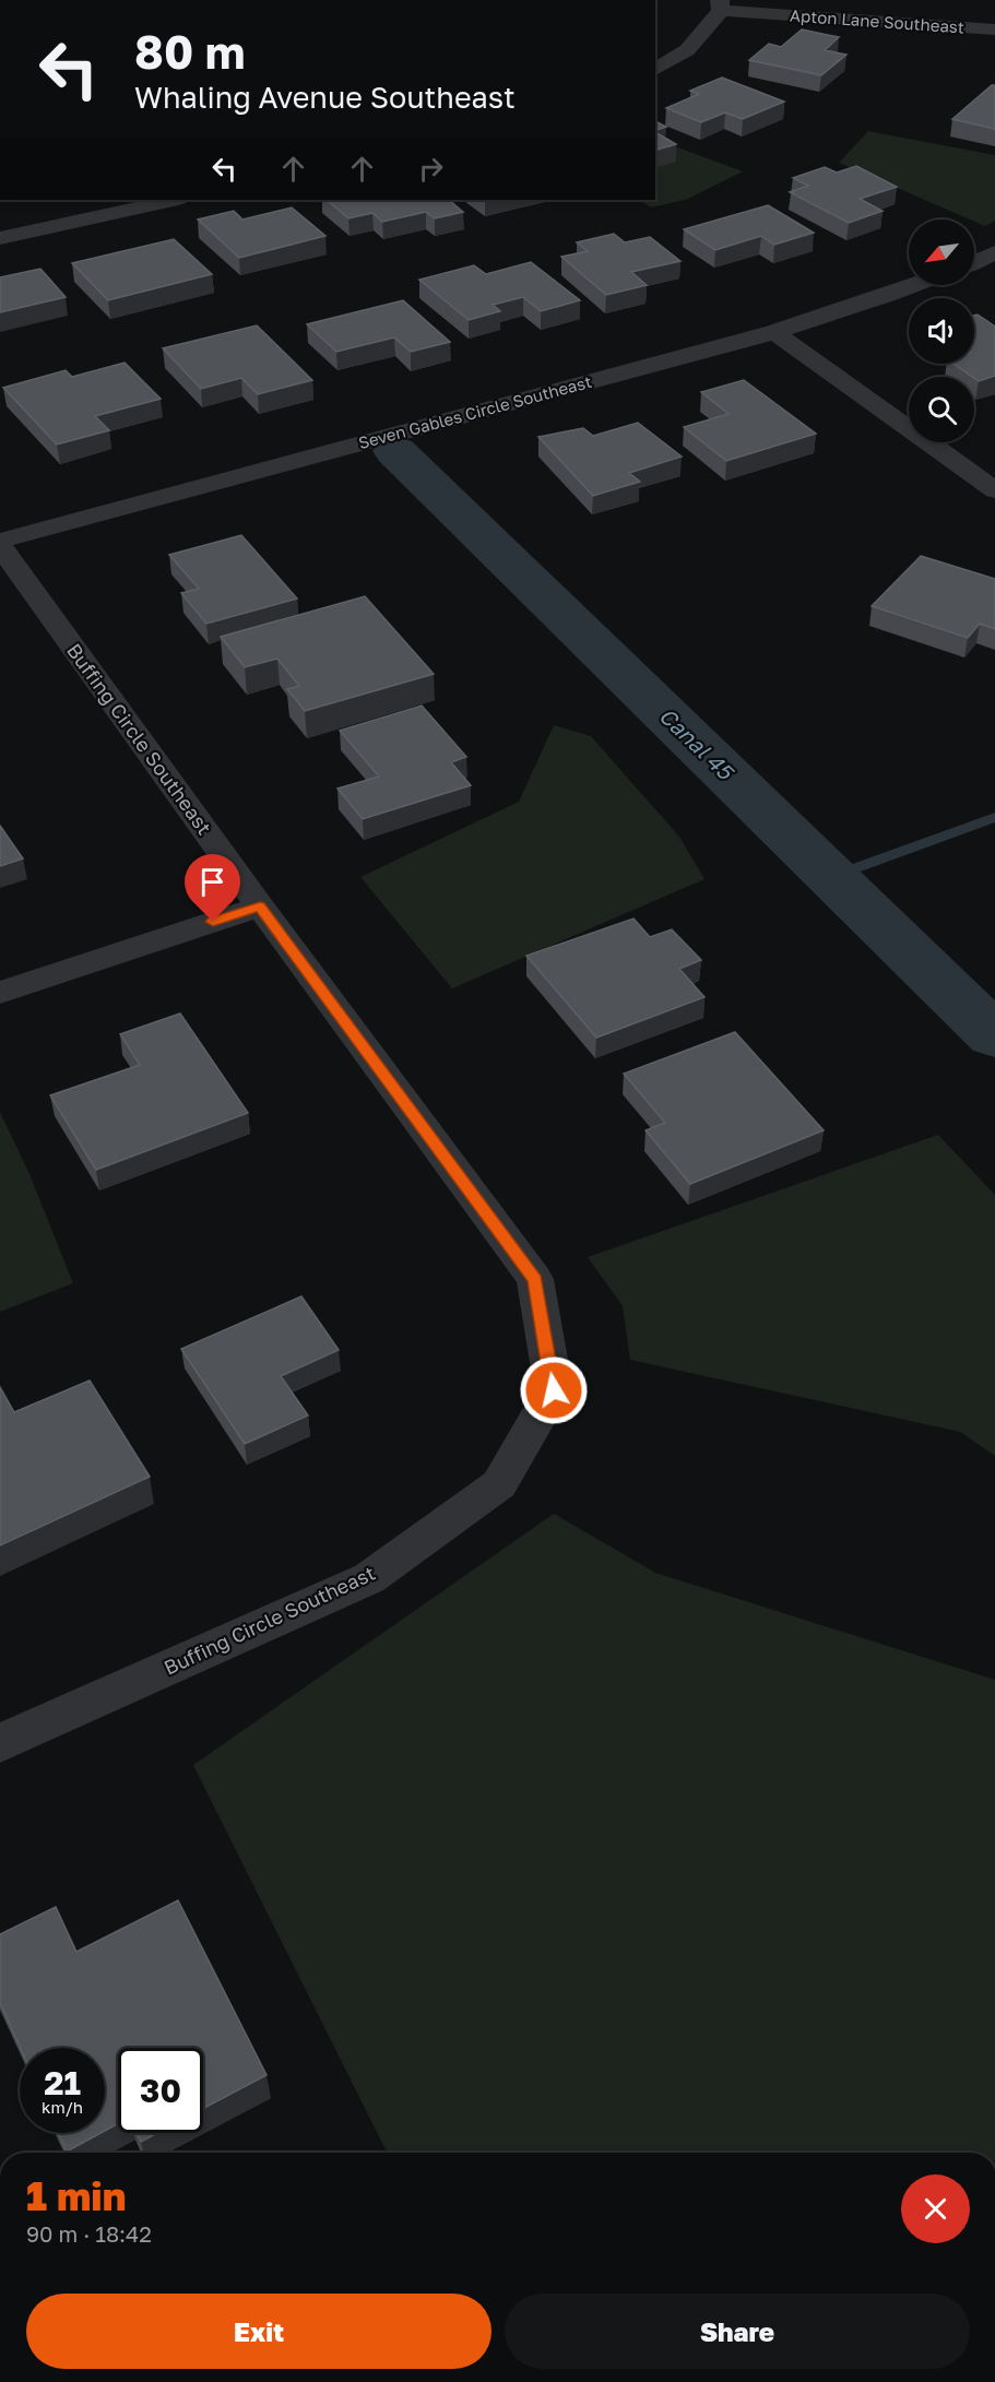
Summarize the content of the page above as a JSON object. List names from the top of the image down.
{
  "streets": {
    "street": ["Apton Lane Southeast", "Seven Gables Circle Southeast", "Buffing Circle Southeast"]
  },
  "water": ["Canal 45"],
  "north": "bottom left",
  "page": {
    "turn": ["80 m", "Whaling Avenue Southeast"],
    "speed": "21 km/h",
    "limit": "30",
    "heading": ["1 min", "90 m · 18:42"],
    "buttons": ["Exit", "Share"]
  }
}
